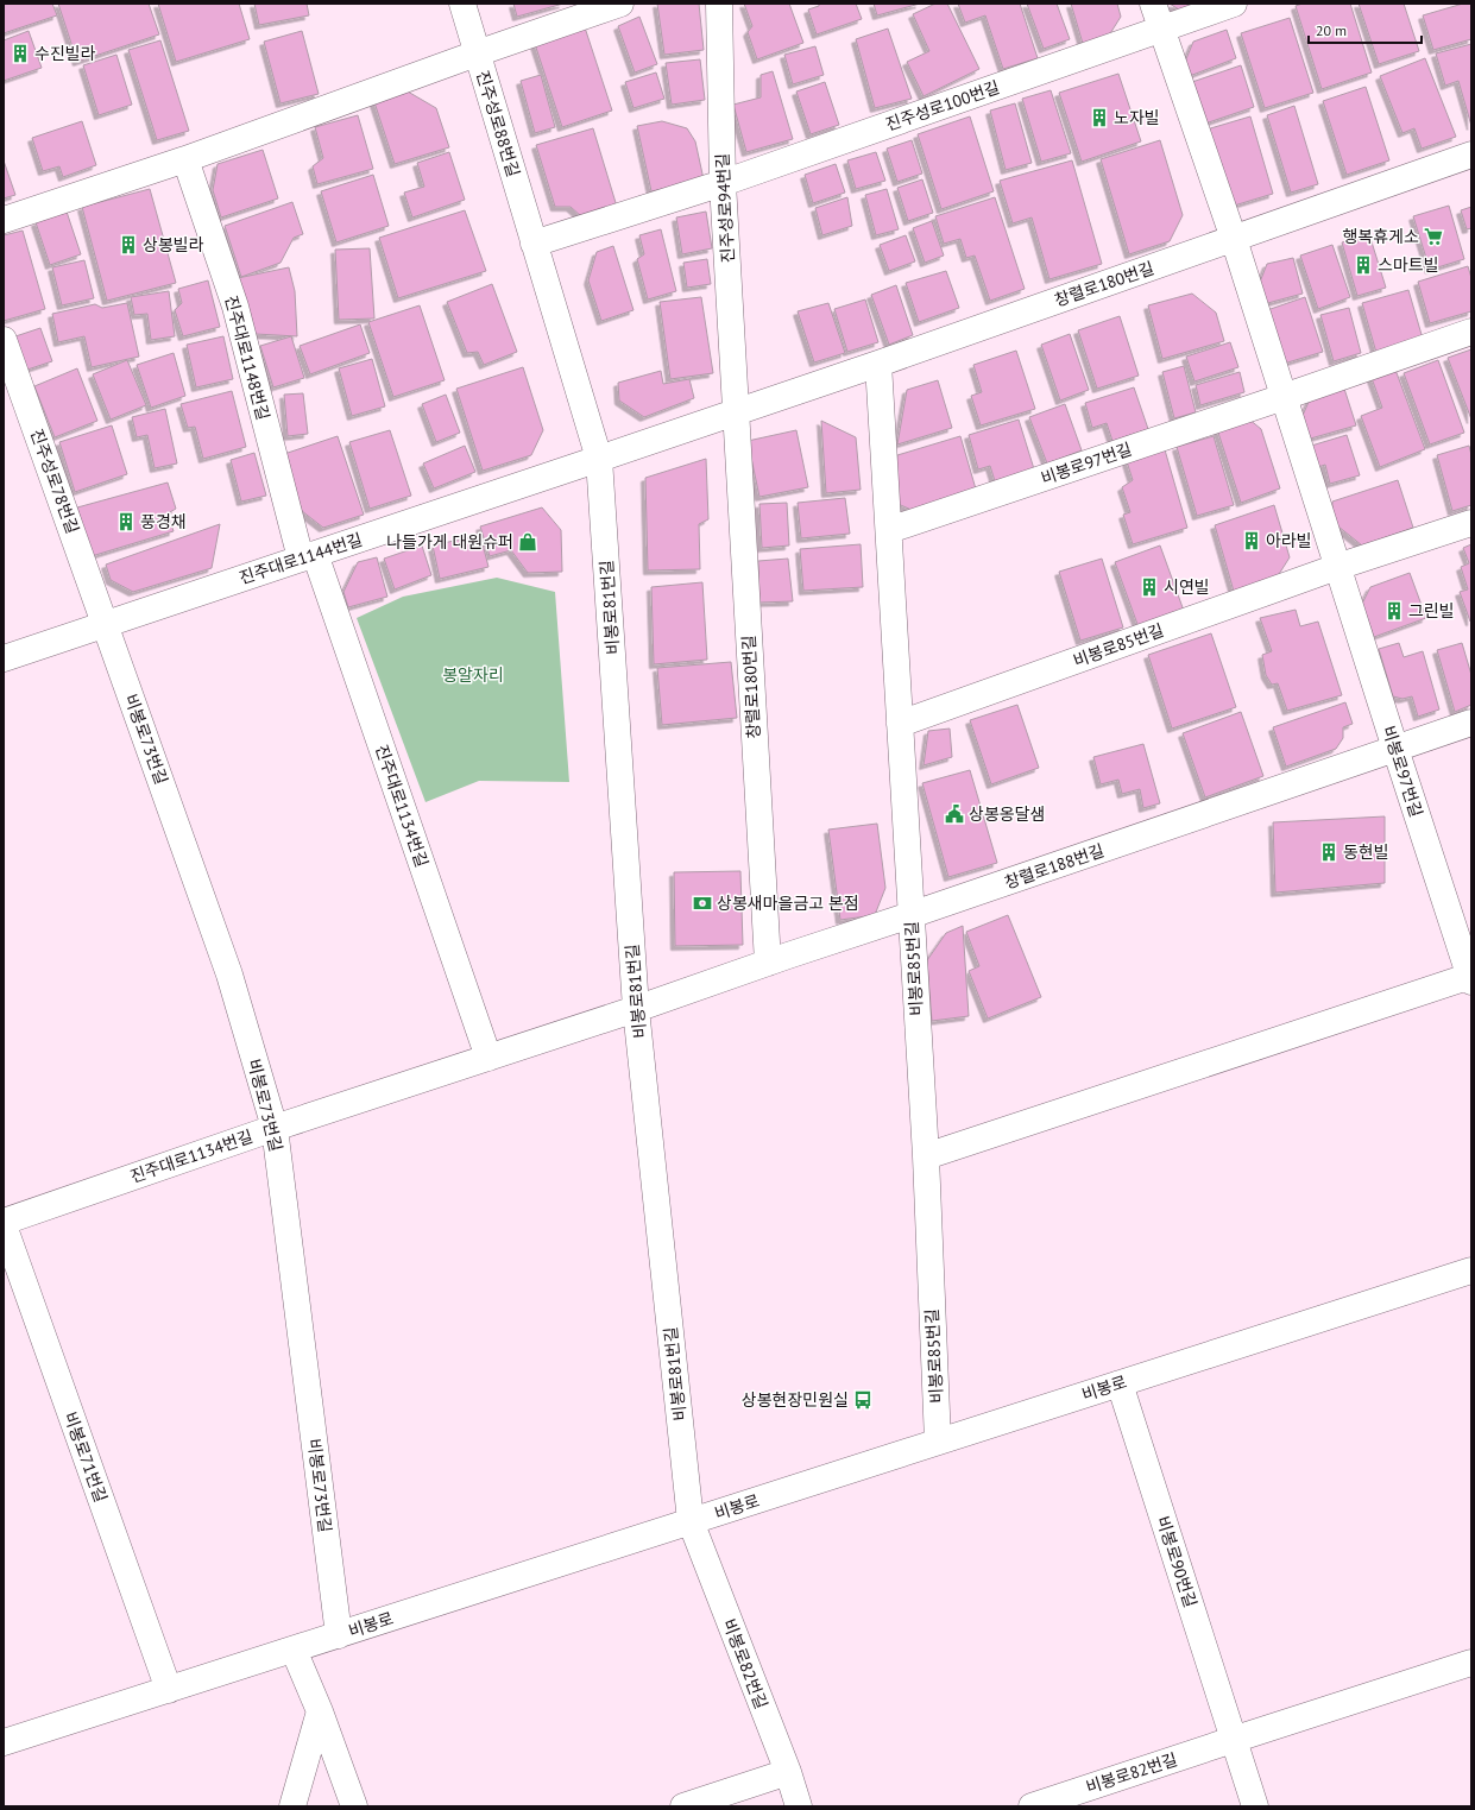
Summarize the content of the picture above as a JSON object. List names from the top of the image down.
{
  "streets": {
    "street": [
      "진주성로100번길",
      "진주성로88번길",
      "진주성로94번길",
      "창렬로180번길",
      "진주대로1148번길",
      "비봉로97번길",
      "진주성로78번길",
      "진주대로1144번길",
      "비봉로81번길",
      "비봉로85번길",
      "비봉로73번길",
      "진주대로1134번길",
      "창렬로188번길",
      "비봉로",
      "비봉로71번길",
      "비봉로90번길",
      "비봉로82번길"
    ]
  },
  "crossings": [
    ["진주성로100번길", "진주성로94번길"],
    ["진주성로88번길", "창렬로180번길"],
    ["진주성로88번길", "진주대로1144번길"],
    ["진주성로88번길", "비봉로81번길"],
    ["진주성로94번길", "창렬로180번길"],
    ["창렬로180번길", "비봉로97번길"],
    ["창렬로180번길", "진주대로1144번길"],
    ["창렬로180번길", "비봉로81번길"],
    ["창렬로180번길", "비봉로85번길"],
    ["창렬로180번길", "창렬로188번길"],
    ["진주대로1148번길", "진주대로1144번길"],
    ["진주대로1148번길", "진주대로1134번길"],
    ["비봉로97번길", "비봉로85번길"],
    ["비봉로97번길", "창렬로188번길"],
    ["진주성로78번길", "진주대로1144번길"],
    ["진주성로78번길", "비봉로73번길"],
    ["진주대로1144번길", "비봉로81번길"],
    ["진주대로1144번길", "비봉로73번길"],
    ["진주대로1144번길", "진주대로1134번길"],
    ["비봉로81번길", "진주대로1134번길"],
    ["비봉로81번길", "창렬로188번길"],
    ["비봉로81번길", "비봉로"],
    ["비봉로81번길", "비봉로82번길"],
    ["비봉로85번길", "창렬로188번길"],
    ["비봉로85번길", "비봉로"],
    ["비봉로73번길", "진주대로1134번길"],
    ["비봉로73번길", "비봉로"],
    ["진주대로1134번길", "창렬로188번길"],
    ["진주대로1134번길", "비봉로71번길"],
    ["비봉로", "비봉로71번길"],
    ["비봉로", "비봉로90번길"],
    ["비봉로", "비봉로82번길"],
    ["비봉로90번길", "비봉로82번길"]
  ],
  "parks": ["봉알자리"],
  "places": {
    "building": [
      "수진빌라",
      "노자빌",
      "상봉빌라",
      "스마트빌",
      "풍경채",
      "아라빌",
      "시연빌",
      "그린빌",
      "동현빌"
    ],
    "supermarket": ["행복휴게소"],
    "shop": ["나들가게 대원슈퍼"],
    "public building": ["상봉옹달샘"],
    "bank": ["상봉새마을금고 본점"],
    "bus stop": ["상봉현장민원실"]
  },
  "scale_bar": "20 m"
}
